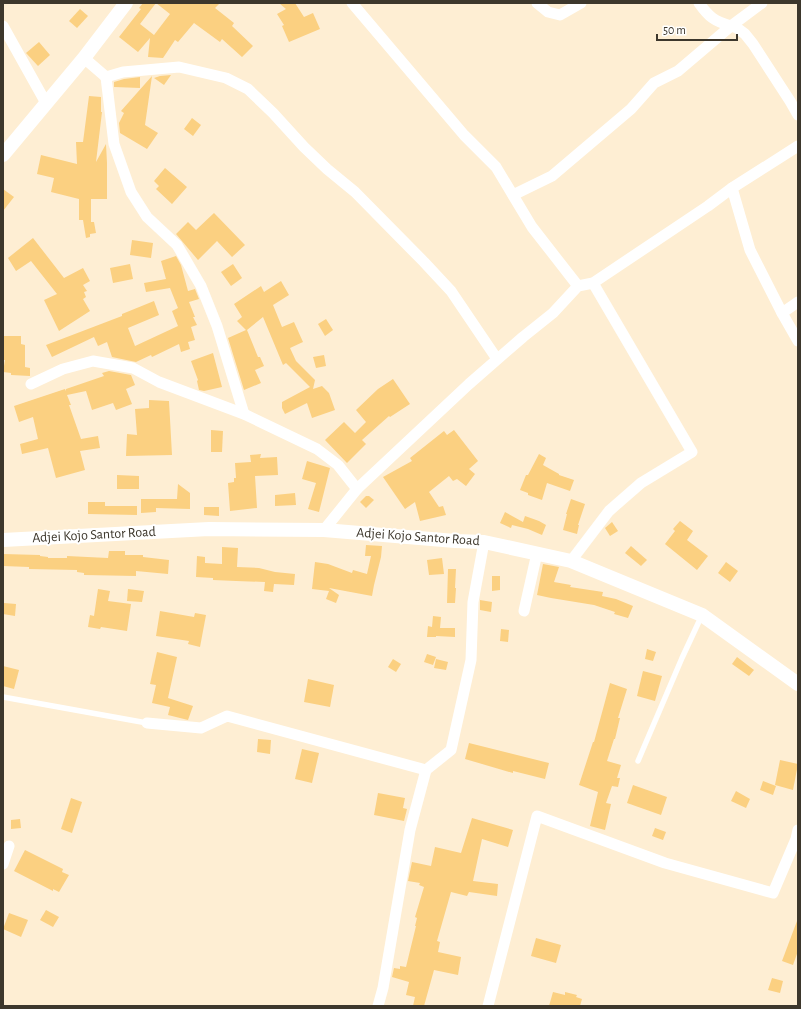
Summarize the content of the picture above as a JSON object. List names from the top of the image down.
{
  "streets": {
    "street": ["Adjei Kojo Santor Road"]
  },
  "scale_bar": "50 m"
}
